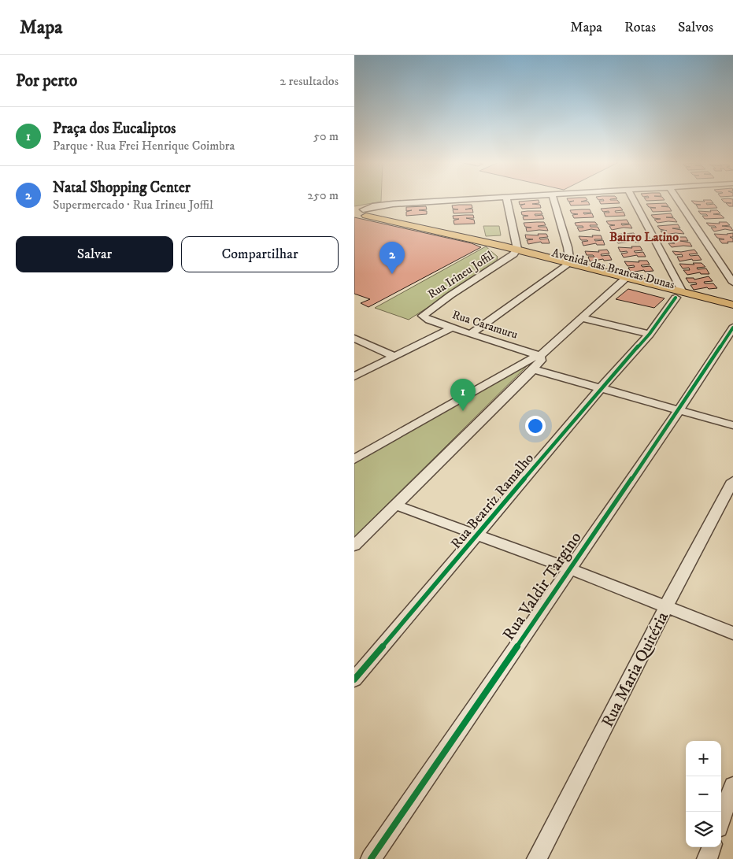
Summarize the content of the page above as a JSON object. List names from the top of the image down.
{
  "streets": {
    "main road": ["Avenida das Brancas Dunas"],
    "street": [
      "Rua Irineu Joffil",
      "Rua Caramuru",
      "Rua Beatriz Ramalho",
      "Rua Valdir Targino",
      "Rua Maria Quitéria"
    ]
  },
  "crossings": [
    ["Avenida das Brancas Dunas", "Rua Irineu Joffil"],
    ["Avenida das Brancas Dunas", "Rua Beatriz Ramalho"],
    ["Rua Irineu Joffil", "Rua Caramuru"]
  ],
  "districts": ["Bairro Latino"],
  "page": {
    "header": "Mapa",
    "nav": ["Mapa", "Rotas", "Salvos"],
    "heading": ["Por perto", "2 resultados"],
    "list": [
      {
        "mark": "1",
        "name": "Praça dos Eucaliptos",
        "note": "Parque · Rua Frei Henrique Coimbra",
        "value": "50 m"
      },
      {
        "mark": "2",
        "name": "Natal Shopping Center",
        "note": "Supermercado · Rua Irineu Joffil",
        "value": "250 m"
      }
    ],
    "buttons": ["Salvar", "Compartilhar"],
    "pins": ["2", "1"],
    "map_buttons": ["+", "−"]
  }
}
